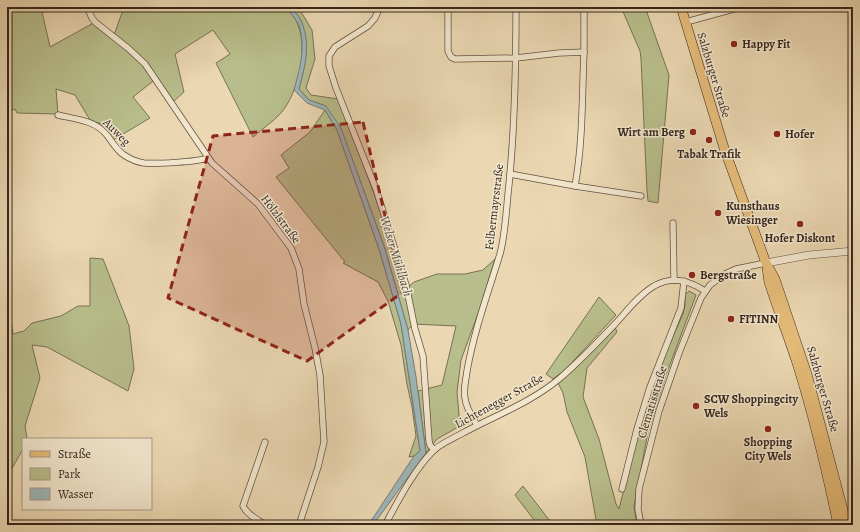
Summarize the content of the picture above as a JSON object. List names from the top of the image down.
{
  "streets": {
    "main road": ["Salzburger Straße"],
    "street": [
      "Auweg",
      "Felbermayrstraße",
      "Hölzlstraße",
      "Lichtenegger Straße",
      "Clematisstraße"
    ]
  },
  "crossings": [
    ["Auweg", "Hölzlstraße"],
    ["Felbermayrstraße", "Lichtenegger Straße"],
    ["Lichtenegger Straße", "Clematisstraße"]
  ],
  "water": ["Welser Mühlbach"],
  "places": [
    "Happy Fit",
    "Wirt am Berg",
    "Hofer",
    "Tabak Trafik",
    "Kunsthaus Wiesinger",
    "Hofer Diskont",
    "Bergstraße",
    "FITINN",
    "SCW Shoppingcity Wels",
    "Shopping City Wels"
  ],
  "legend": ["Straße", "Park", "Wasser"]
}
